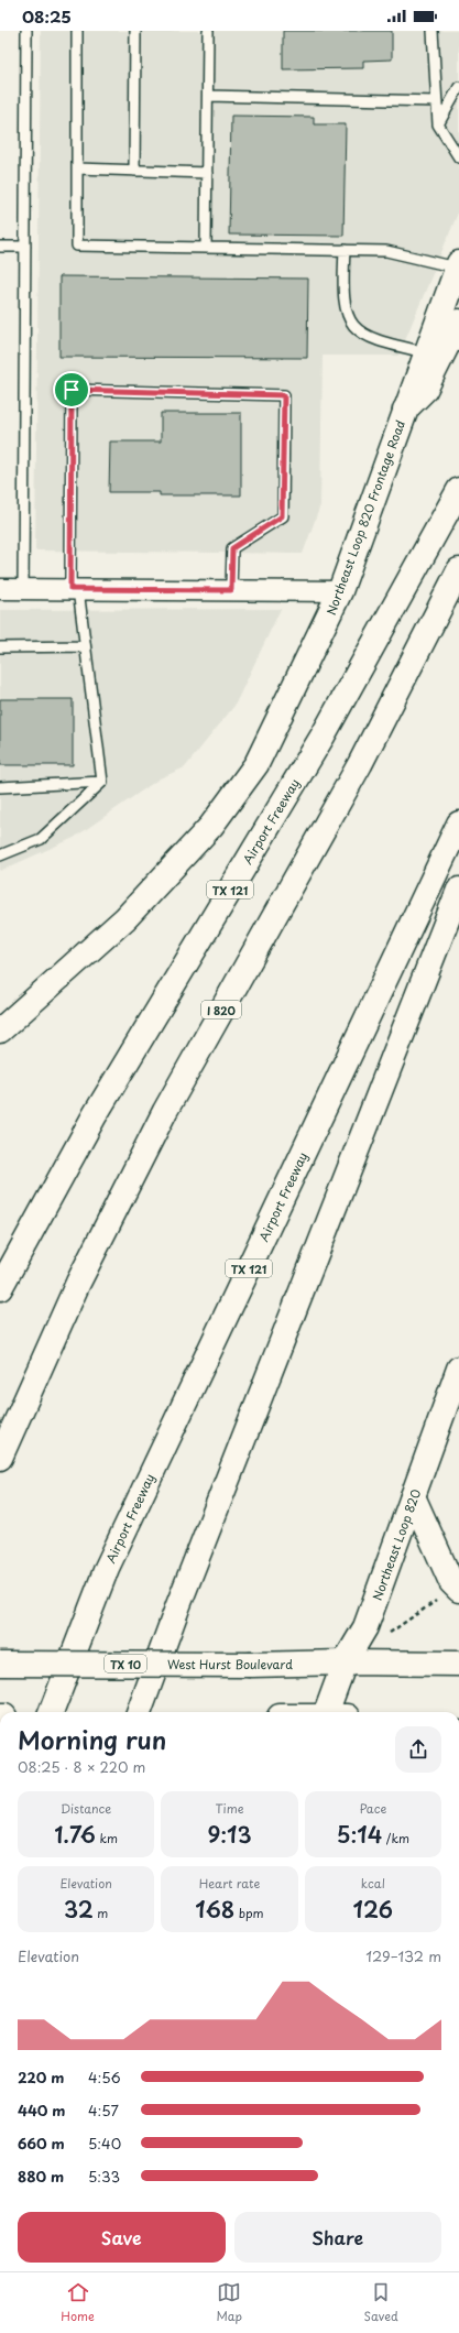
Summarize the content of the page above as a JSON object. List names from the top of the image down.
{
  "streets": {
    "main road": [
      "Northeast Loop 820 Frontage Road",
      "Airport Freeway",
      "TX 121",
      "I 820",
      "Northeast Loop 820",
      "TX 10",
      "West Hurst Boulevard"
    ]
  },
  "crossings": [
    ["Northeast Loop 820", "West Hurst Boulevard"]
  ],
  "page": {
    "status": "08:25",
    "heading": ["Morning run", "08:25 · 8 × 220 m"],
    "stats": [
      ["Distance", "1.76 km"],
      ["Time", "9:13"],
      ["Pace", "5:14 /km"],
      ["Elevation", "32 m"],
      ["Heart rate", "168 bpm"],
      ["kcal", "126"]
    ],
    "chart": ["Elevation", "129–132 m"],
    "list": [
      {
        "name": "220 m",
        "note": "4:56"
      },
      {
        "name": "440 m",
        "note": "4:57"
      },
      {
        "name": "660 m",
        "note": "5:40"
      },
      {
        "name": "880 m",
        "note": "5:33"
      }
    ],
    "buttons": ["Save", "Share"],
    "tabs": ["Home", "Map", "Saved"]
  }
}
